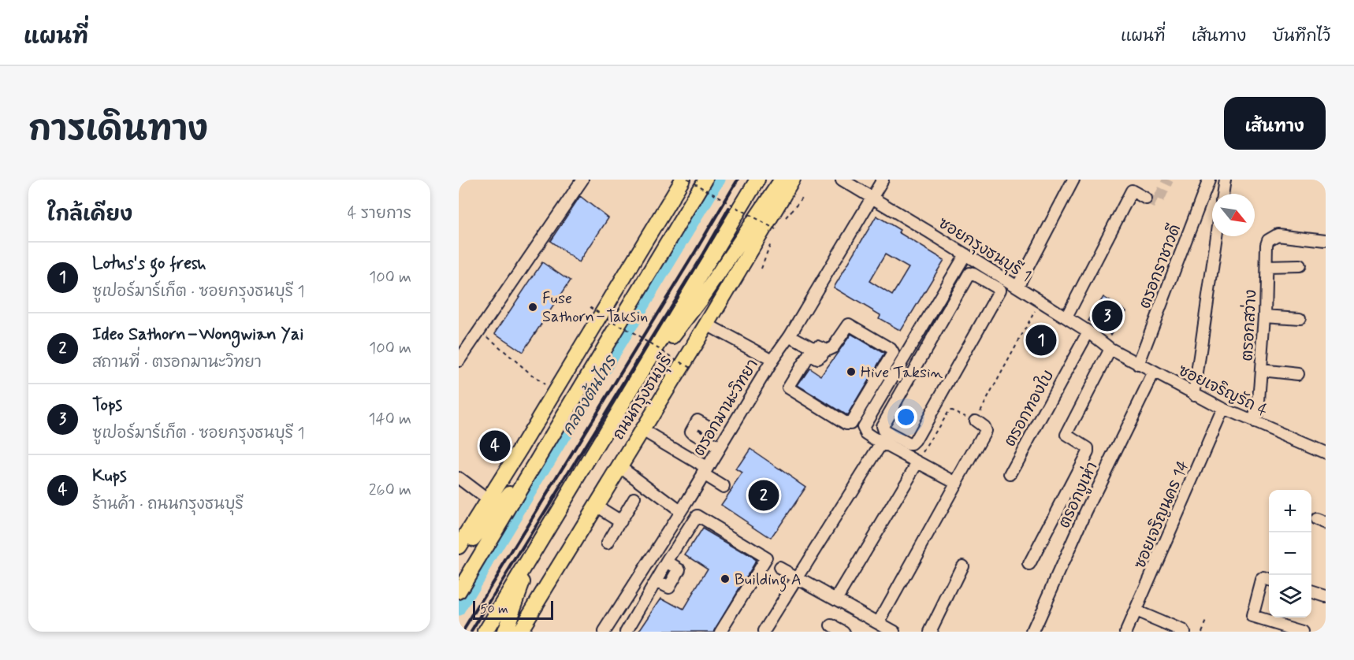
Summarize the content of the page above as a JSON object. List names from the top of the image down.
{
  "streets": {
    "main road": ["ถนนกรุงธนบุรี"],
    "street": [
      "ซอยกรุงธนบุรี 1",
      "ตรอกราชาวดี",
      "ตรอกสว่าง",
      "ซอยเจริญรัถ 4",
      "ตรอกมานะวิทยา",
      "ตรอกทองใบ",
      "ตรอกงูเห่า",
      "ซอยเจริญนคร 14"
    ]
  },
  "crossings": [
    ["ซอยกรุงธนบุรี 1", "ซอยเจริญรัถ 4"],
    ["ซอยกรุงธนบุรี 1", "ตรอกมานะวิทยา"],
    ["ซอยกรุงธนบุรี 1", "ตรอกทองใบ"],
    ["ตรอกราชาวดี", "ซอยเจริญรัถ 4"],
    ["ตรอกสว่าง", "ซอยเจริญรัถ 4"],
    ["ซอยเจริญรัถ 4", "ตรอกงูเห่า"],
    ["ซอยเจริญรัถ 4", "ซอยเจริญนคร 14"]
  ],
  "water": ["คลองต้นไทร"],
  "places": ["Fuse Sathorn–Taksin", "Hive Taksin", "Building A"],
  "scale_bar": "50 m",
  "north": "bottom right",
  "page": {
    "header": "แผนที่",
    "nav": ["แผนที่", "เส้นทาง", "บันทึกไว้"],
    "title": "การเดินทาง",
    "buttons": "เส้นทาง",
    "heading": ["ใกล้เคียง", "4 รายการ"],
    "list": [
      {
        "mark": "1",
        "name": "Lotus's go fresh",
        "note": "ซูเปอร์มาร์เก็ต · ซอยกรุงธนบุรี 1",
        "value": "100 m"
      },
      {
        "mark": "2",
        "name": "Ideo Sathorn–Wongwian Yai",
        "note": "สถานที่ · ตรอกมานะวิทยา",
        "value": "100 m"
      },
      {
        "mark": "3",
        "name": "Tops",
        "note": "ซูเปอร์มาร์เก็ต · ซอยกรุงธนบุรี 1",
        "value": "140 m"
      },
      {
        "mark": "4",
        "name": "Kups",
        "note": "ร้านค้า · ถนนกรุงธนบุรี",
        "value": "260 m"
      }
    ],
    "pins": [
      "3",
      "1",
      "4",
      "2"
    ],
    "map_buttons": ["+", "−"],
    "scale": "50 m"
  }
}
